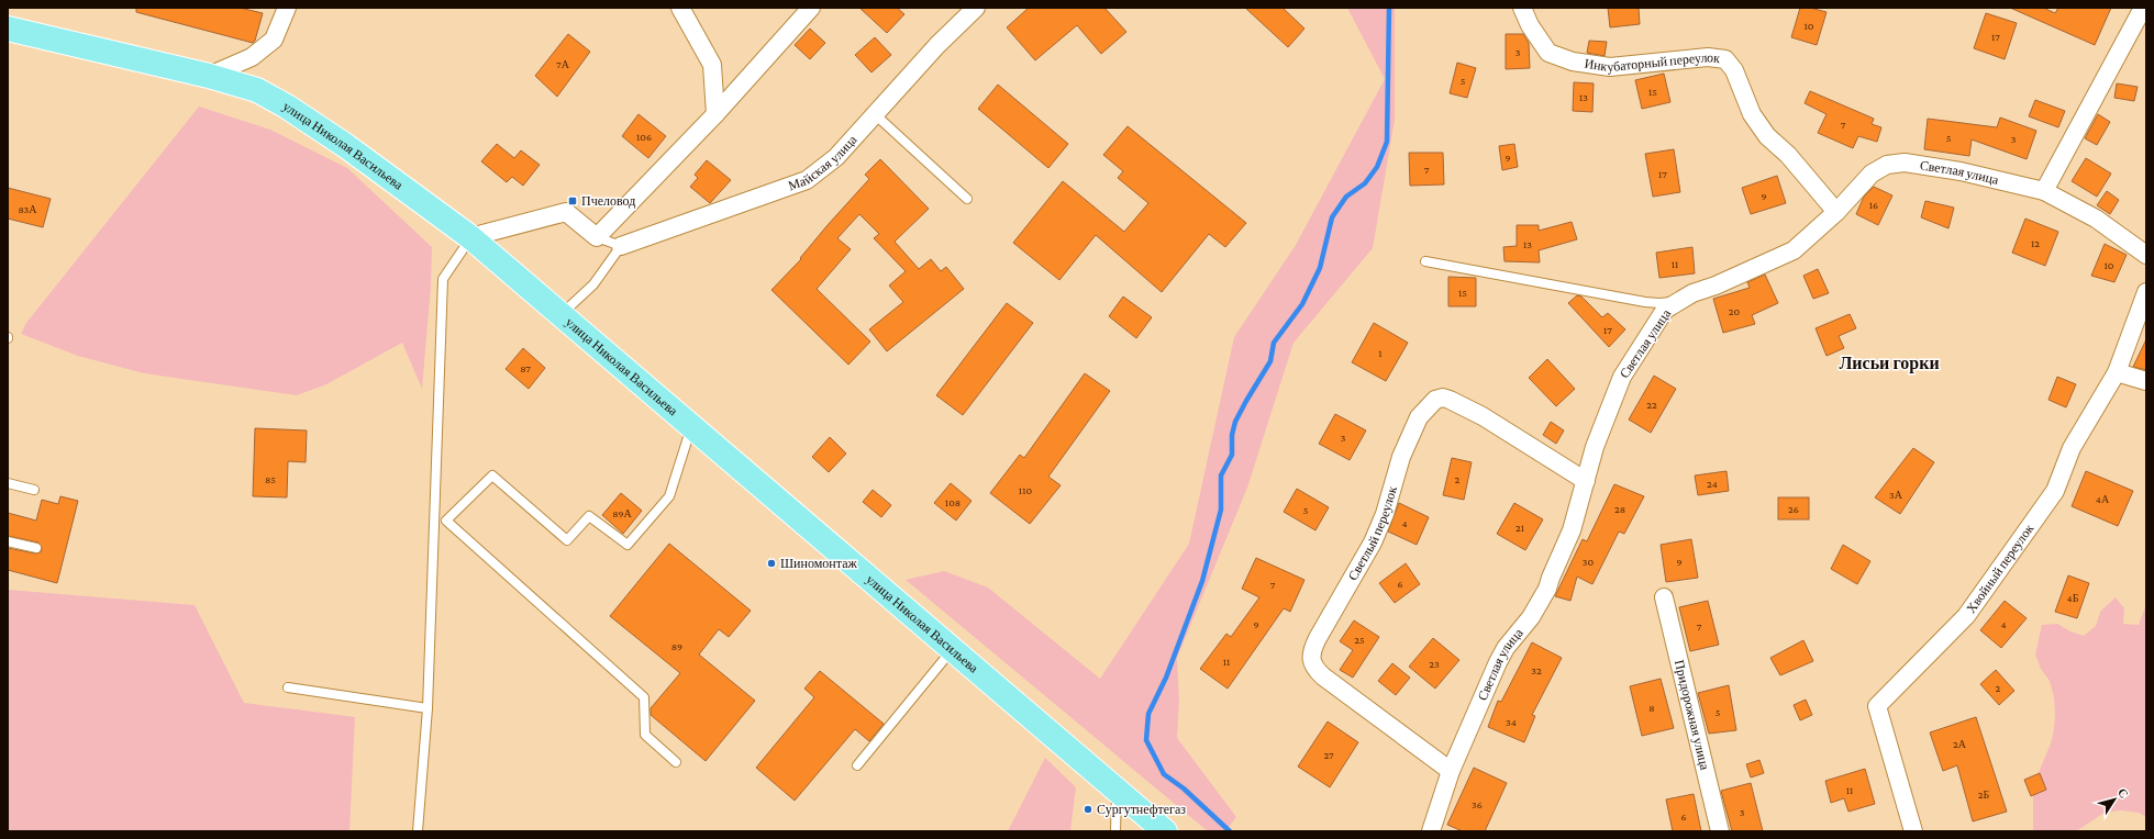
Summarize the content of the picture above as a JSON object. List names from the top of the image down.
{
  "streets": {
    "main road": ["улица Николая Васильева"],
    "street": [
      "Инкубаторный переулок",
      "Майская улица",
      "Светлая улица",
      "Светлый переулок",
      "Хвойный переулок",
      "Придорожная улица"
    ]
  },
  "crossings": [
    ["Инкубаторный переулок", "Светлая улица"],
    ["Светлая улица", "Светлый переулок"]
  ],
  "districts": ["Лисьи горки"],
  "places": {
    "transit": ["Пчеловод"],
    "other": ["Шиномонтаж", "Сургутнефтегаз"]
  },
  "house_numbers": [
    "10",
    "17",
    "3",
    "7А",
    "5",
    "15",
    "13",
    "7",
    "106",
    "5",
    "3",
    "9",
    "7",
    "17",
    "9",
    "16",
    "83А",
    "12",
    "13",
    "11",
    "10",
    "15",
    "20",
    "17",
    "1",
    "87",
    "22",
    "3",
    "85",
    "2",
    "24",
    "110",
    "3А",
    "4А",
    "108",
    "28",
    "26",
    "5",
    "89А",
    "4",
    "21",
    "30",
    "9",
    "6",
    "7",
    "4Б",
    "9",
    "4",
    "7",
    "25",
    "89",
    "11",
    "23",
    "32",
    "2",
    "8",
    "5",
    "34",
    "2А",
    "27",
    "11",
    "2Б",
    "36",
    "3",
    "6"
  ],
  "north": "top right"
}
